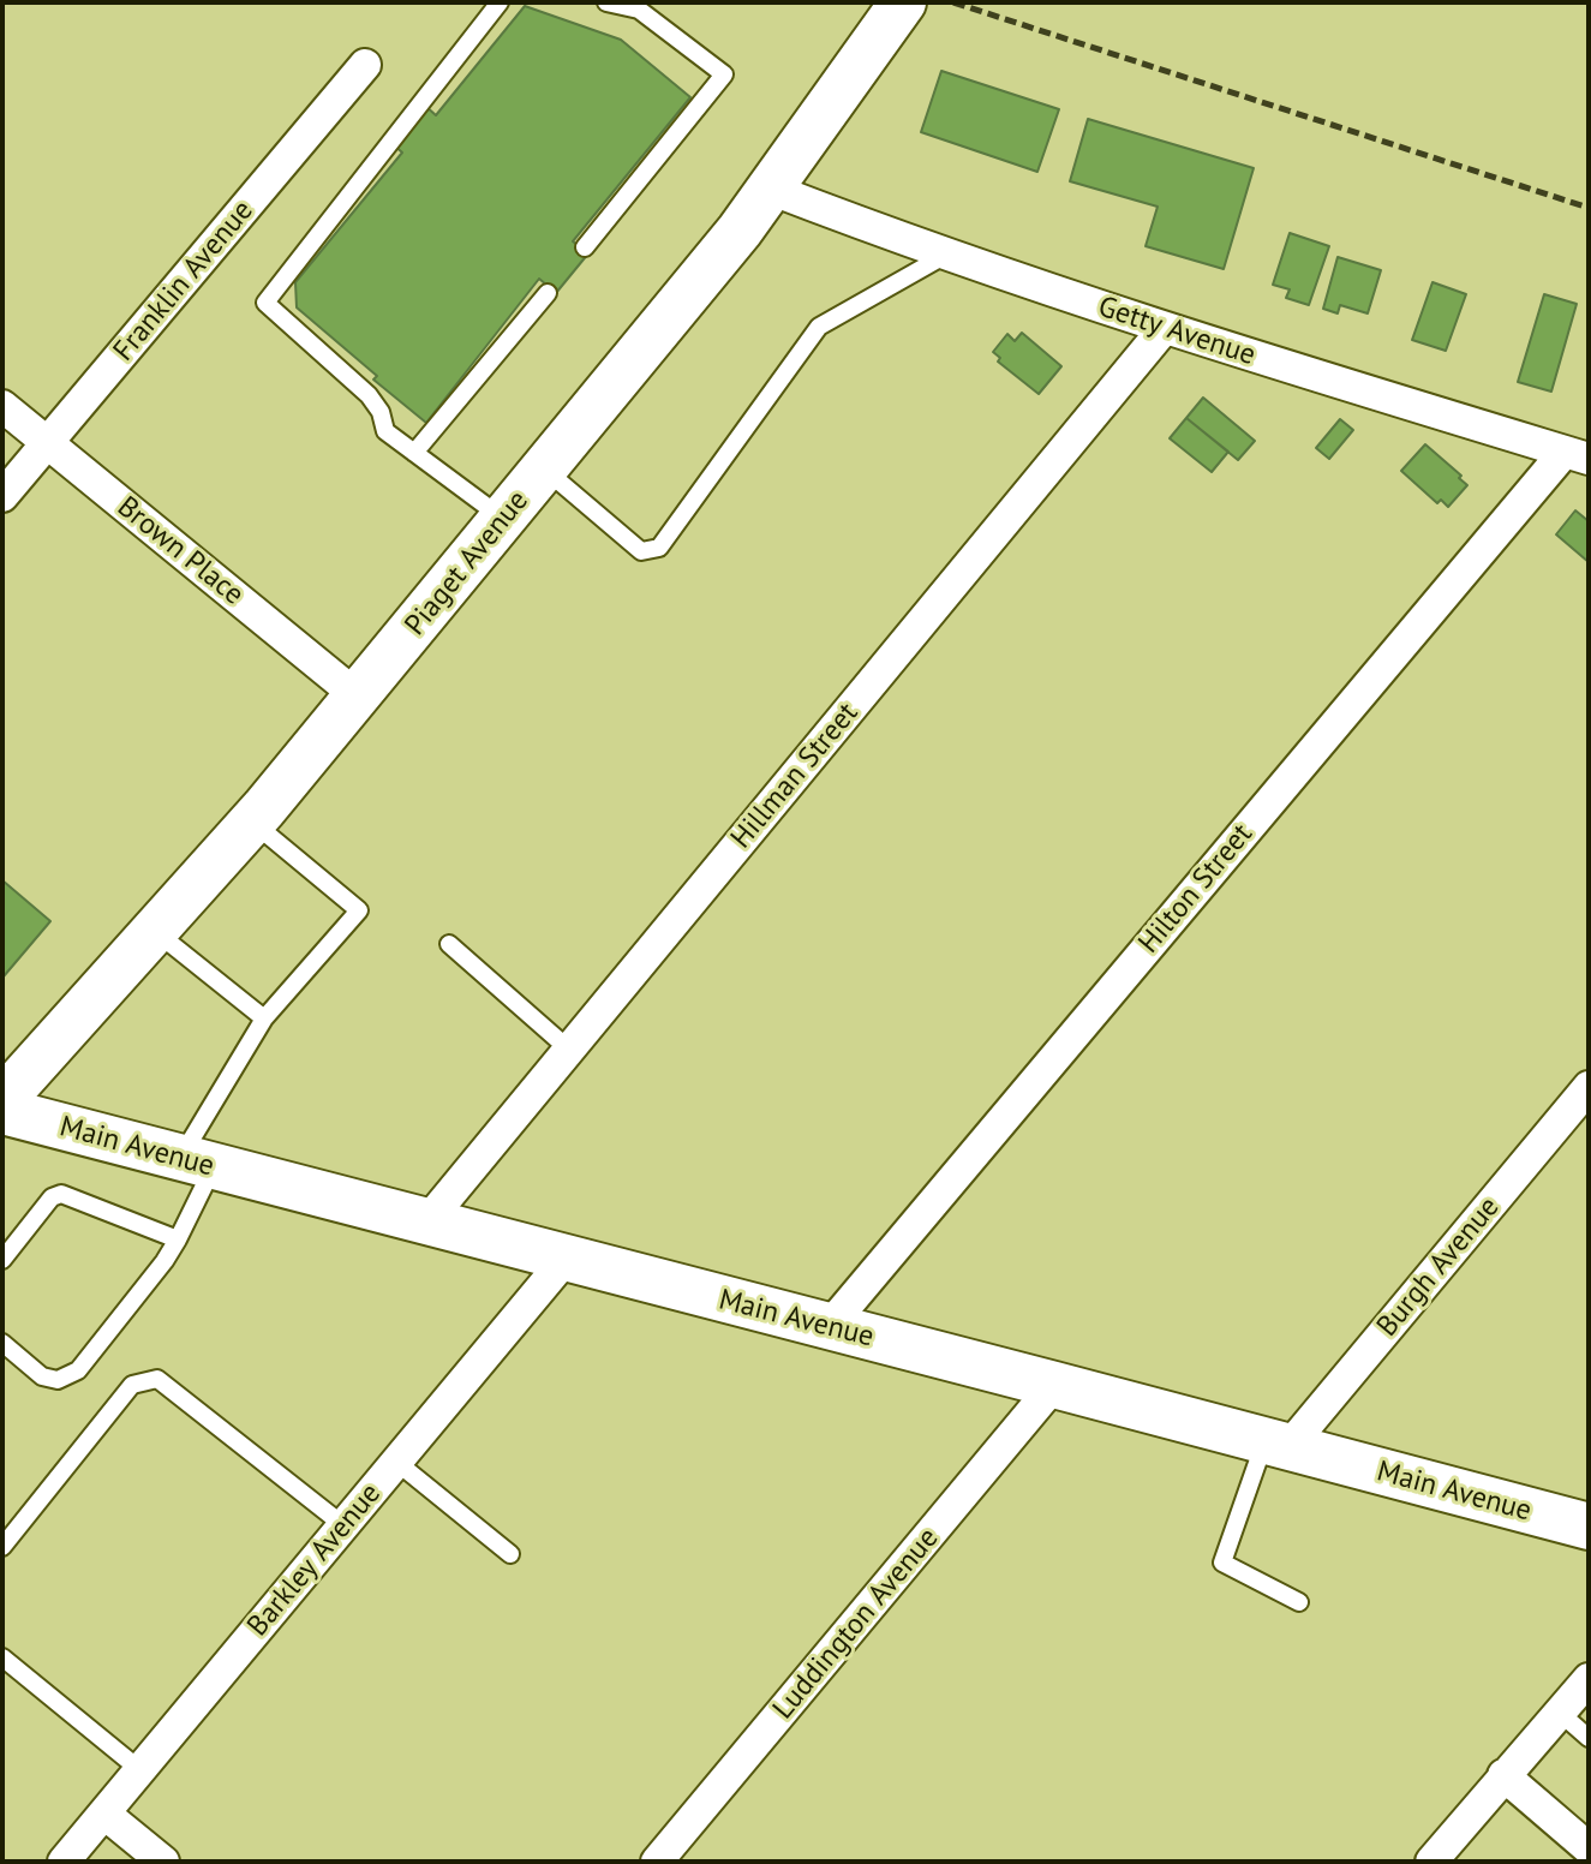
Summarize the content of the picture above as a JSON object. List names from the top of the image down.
{
  "streets": {
    "main road": ["Piaget Avenue", "Main Avenue"],
    "street": [
      "Franklin Avenue",
      "Getty Avenue",
      "Brown Place",
      "Hillman Street",
      "Hilton Street",
      "Burgh Avenue",
      "Barkley Avenue",
      "Luddington Avenue"
    ]
  },
  "crossings": [
    ["Franklin Avenue", "Brown Place"],
    ["Getty Avenue", "Piaget Avenue"],
    ["Getty Avenue", "Hillman Street"],
    ["Getty Avenue", "Hilton Street"],
    ["Brown Place", "Piaget Avenue"],
    ["Hillman Street", "Main Avenue"],
    ["Hilton Street", "Main Avenue"],
    ["Main Avenue", "Burgh Avenue"],
    ["Main Avenue", "Barkley Avenue"],
    ["Main Avenue", "Luddington Avenue"]
  ]
}
